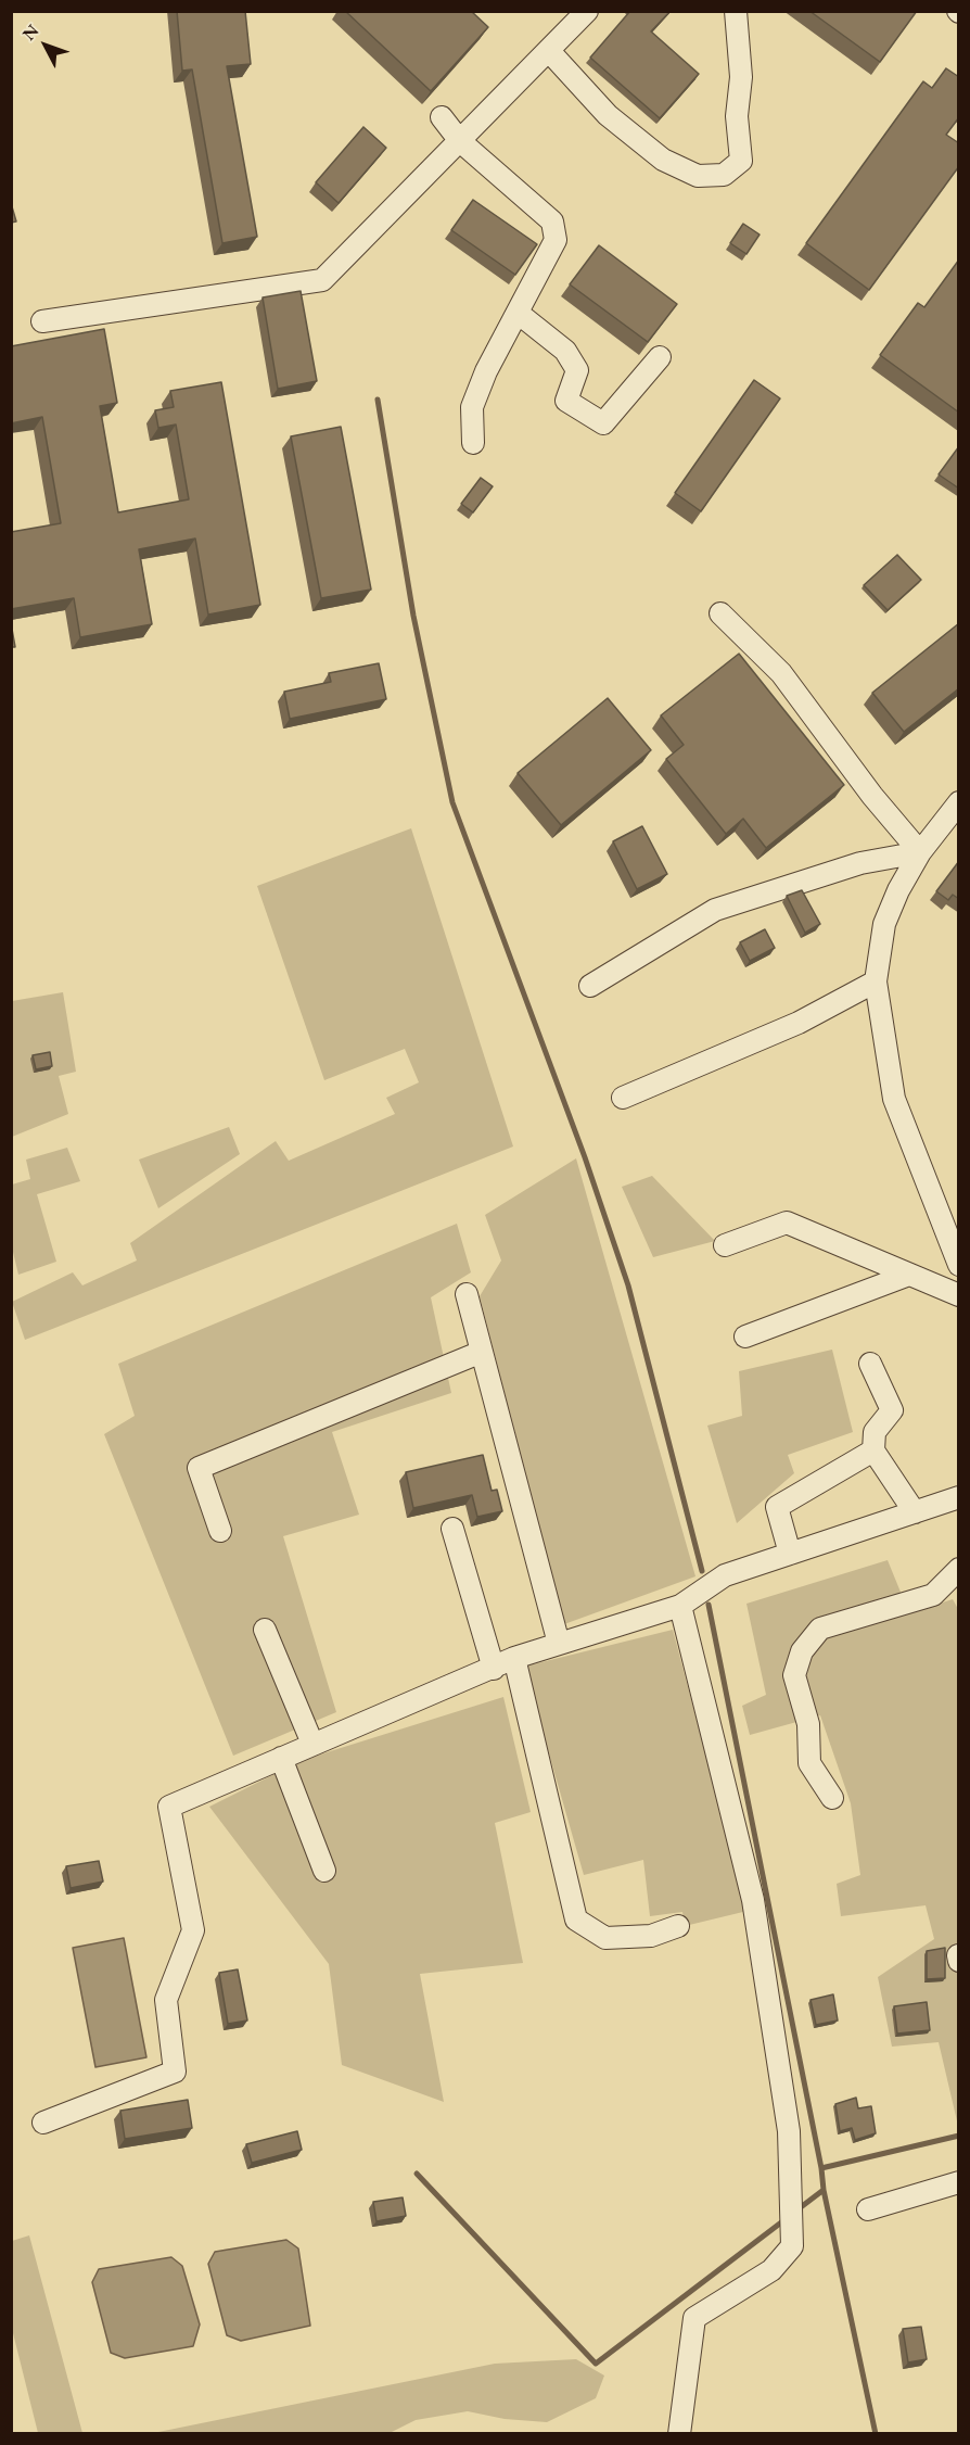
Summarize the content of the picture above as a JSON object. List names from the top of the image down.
{
  "north": "top left"
}
